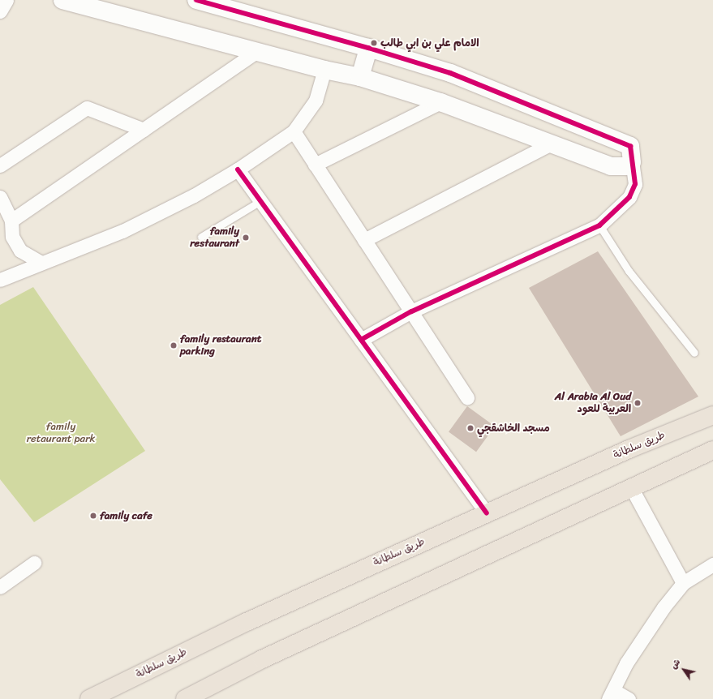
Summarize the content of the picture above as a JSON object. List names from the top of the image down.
{
  "streets": {
    "main road": ["طريق سلطانة"]
  },
  "parks": ["family retaurant park"],
  "places": [
    "الامام علي بن ابي طالب",
    "family restaurant",
    "family restaurant parking",
    "Al Arabia Al Oud العربية للعود",
    "مسجد الخاشقجي",
    "family cafe"
  ],
  "north": "top left"
}
